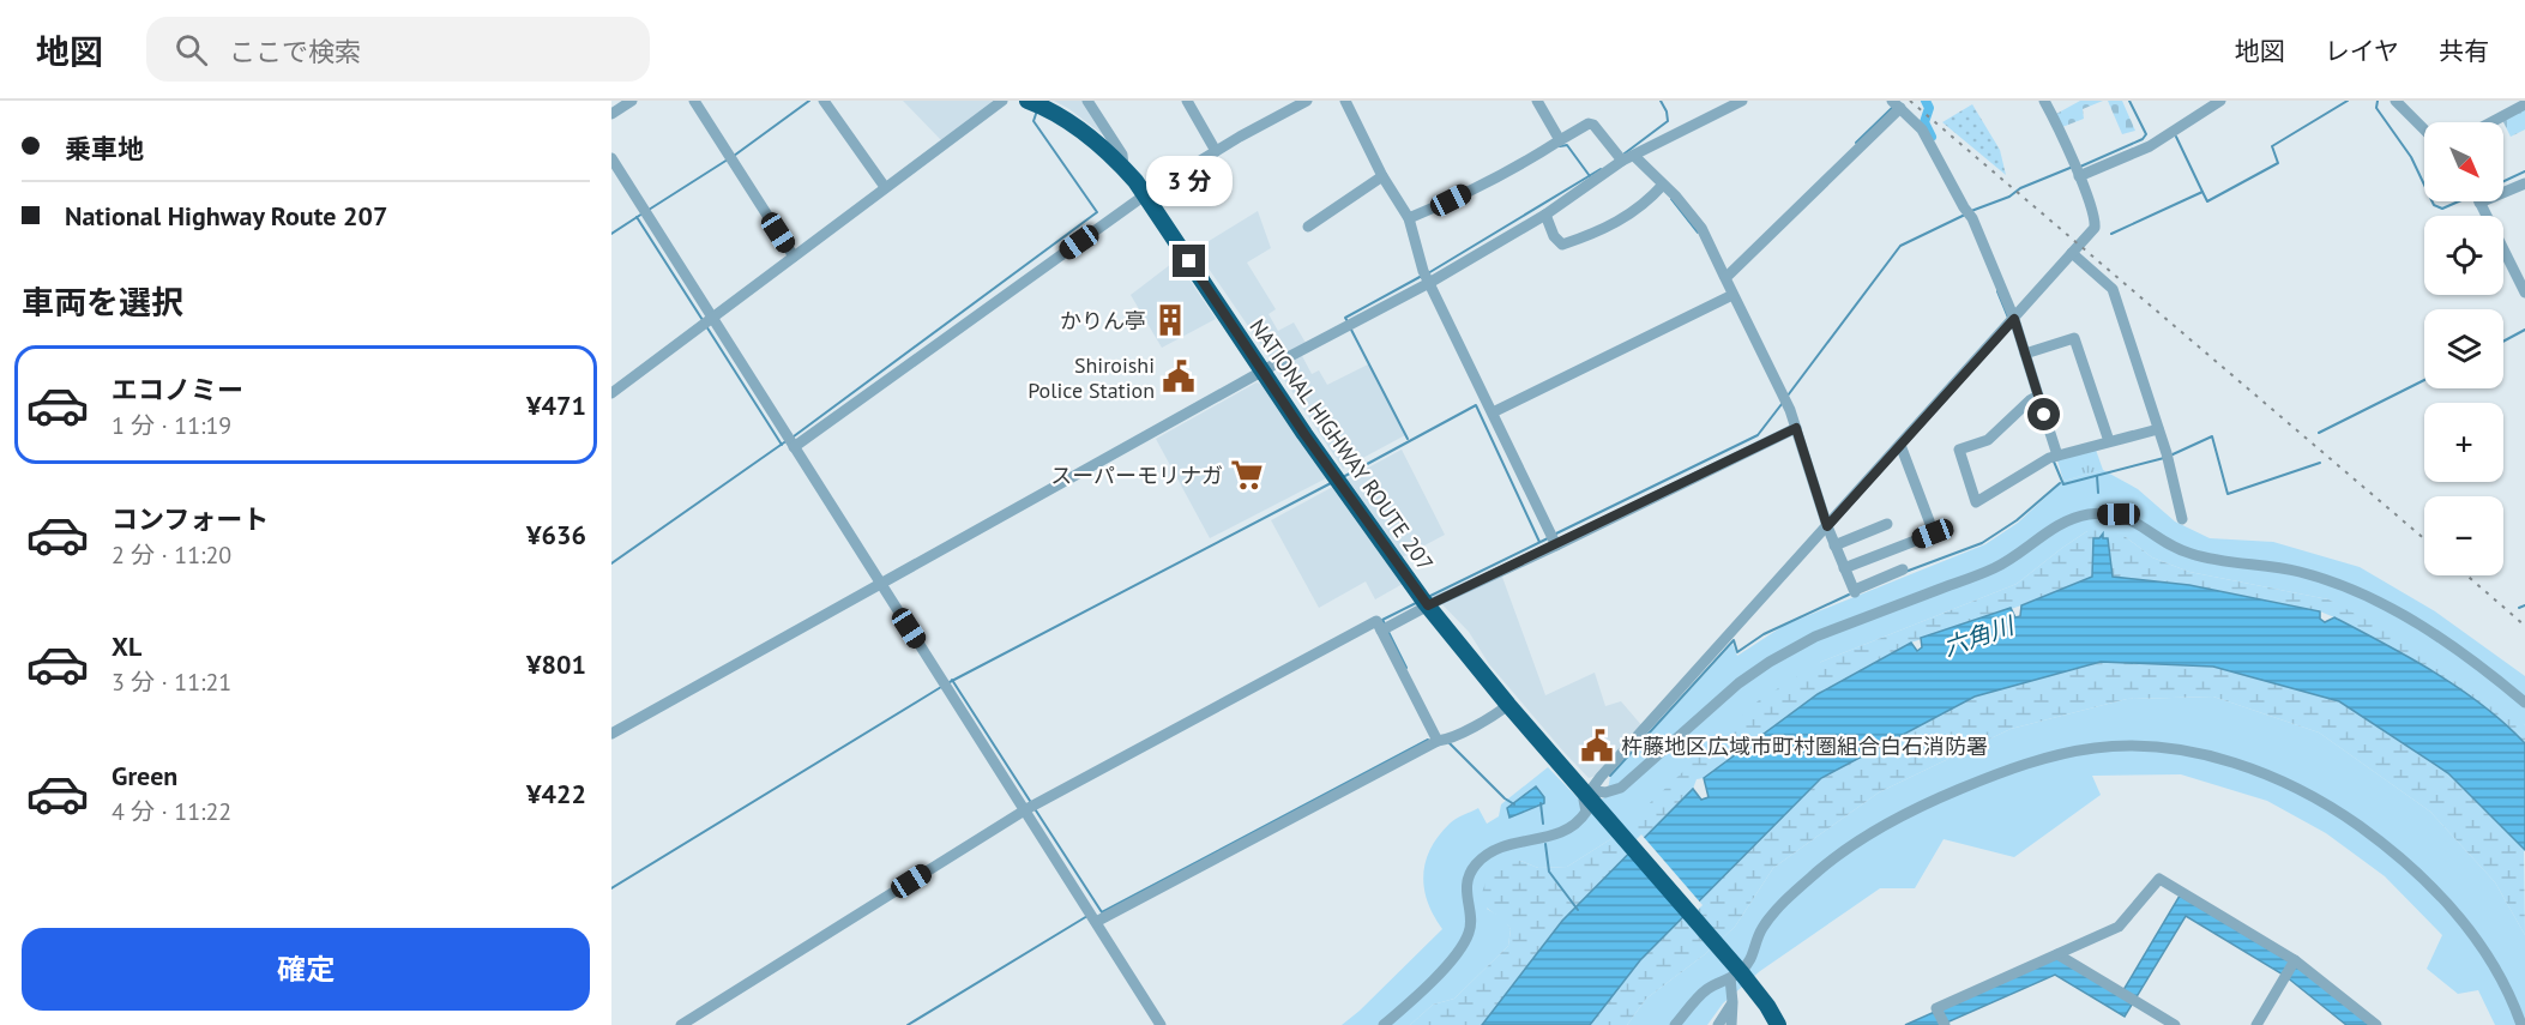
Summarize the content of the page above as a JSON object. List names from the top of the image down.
{
  "streets": {
    "highway": ["NATIONAL HIGHWAY ROUTE 207"]
  },
  "water": ["六角川"],
  "places": {
    "building": ["かりん亭"],
    "public building": ["Shiroishi Police Station", "杵藤地区広域市町村圏組合白石消防署"],
    "supermarket": ["スーパーモリナガ"]
  },
  "north": "bottom right",
  "page": {
    "header": "地図",
    "search": "ここで検索",
    "nav": ["地図", "レイヤ", "共有"],
    "banner": ["乗車地", "National Highway Route 207"],
    "map_buttons": ["+", "−"],
    "bubble": "3 分",
    "heading": "車両を選択",
    "list": [
      {
        "name": "エコノミー",
        "note": "1 分 · 11:19",
        "value": "¥471"
      },
      {
        "name": "コンフォート",
        "note": "2 分 · 11:20",
        "value": "¥636"
      },
      {
        "name": "XL",
        "note": "3 分 · 11:21",
        "value": "¥801"
      },
      {
        "name": "Green",
        "note": "4 分 · 11:22",
        "value": "¥422"
      }
    ],
    "buttons": "確定"
  }
}
